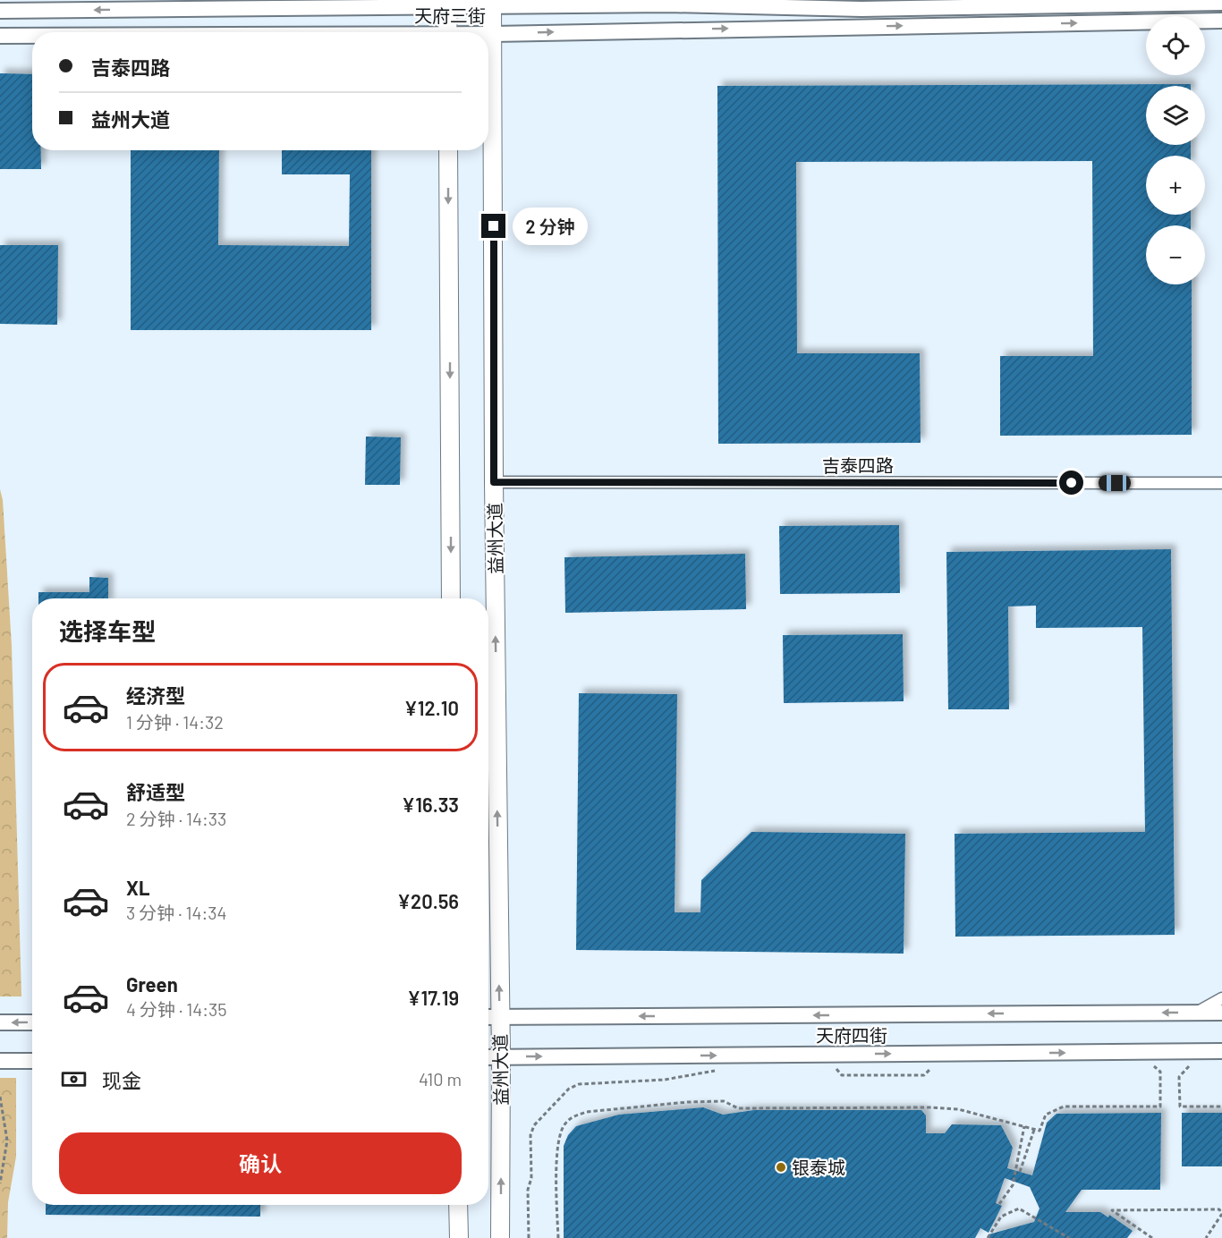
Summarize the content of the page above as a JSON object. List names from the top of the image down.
{
  "streets": {
    "main road": ["益州大道"],
    "street": ["天府三街", "吉泰四路", "天府四街"]
  },
  "crossings": [
    ["天府三街", "益州大道"],
    ["吉泰四路", "益州大道"],
    ["益州大道", "天府四街"]
  ],
  "one_way": ["益州大道"],
  "places": ["银泰城"],
  "page": {
    "map_buttons": ["+", "−"],
    "banner": ["吉泰四路", "益州大道"],
    "bubble": "2 分钟",
    "heading": "选择车型",
    "list": [
      {
        "name": "经济型",
        "note": "1 分钟 · 14:32",
        "value": "¥12.10"
      },
      {
        "name": "舒适型",
        "note": "2 分钟 · 14:33",
        "value": "¥16.33"
      },
      {
        "name": "XL",
        "note": "3 分钟 · 14:34",
        "value": "¥20.56"
      },
      {
        "name": "Green",
        "note": "4 分钟 · 14:35",
        "value": "¥17.19"
      }
    ],
    "pay": ["现金", "410 m"],
    "buttons": "确认"
  }
}
